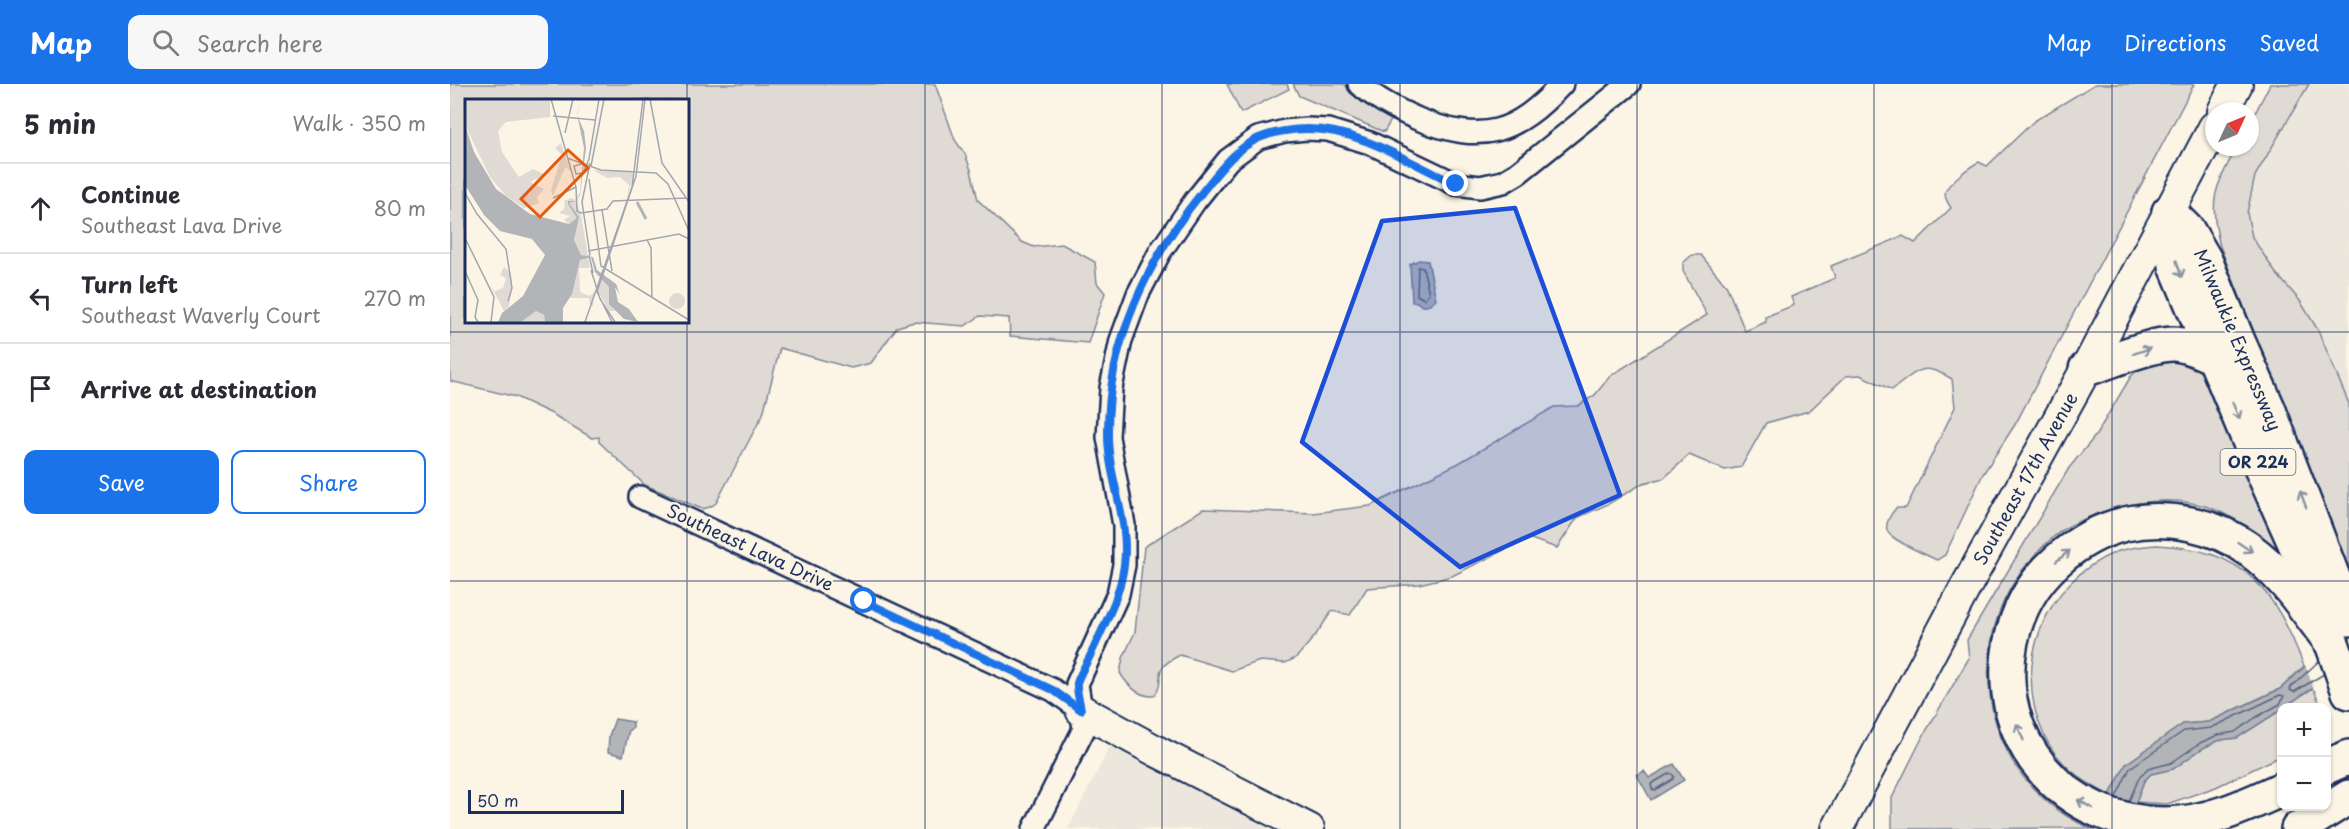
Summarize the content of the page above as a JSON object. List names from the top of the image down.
{
  "streets": {
    "main road": [
      "Milwaukie Expressway",
      "OR 224",
      "Southeast 17th Avenue",
      "Southeast Lava Drive"
    ]
  },
  "crossings": [
    ["Milwaukie Expressway", "Southeast 17th Avenue"]
  ],
  "scale_bar": "50 m",
  "north": "top right",
  "page": {
    "header": "Map",
    "search": "Search here",
    "nav": ["Map", "Directions", "Saved"],
    "heading": ["5 min", "Walk · 350 m"],
    "list": [
      ["Continue", "Southeast Lava Drive", "80 m"],
      ["Turn left", "Southeast Waverly Court", "270 m"],
      "Arrive at destination"
    ],
    "buttons": ["Save", "Share"],
    "map_buttons": ["+", "−"],
    "scale": "50 m"
  }
}
